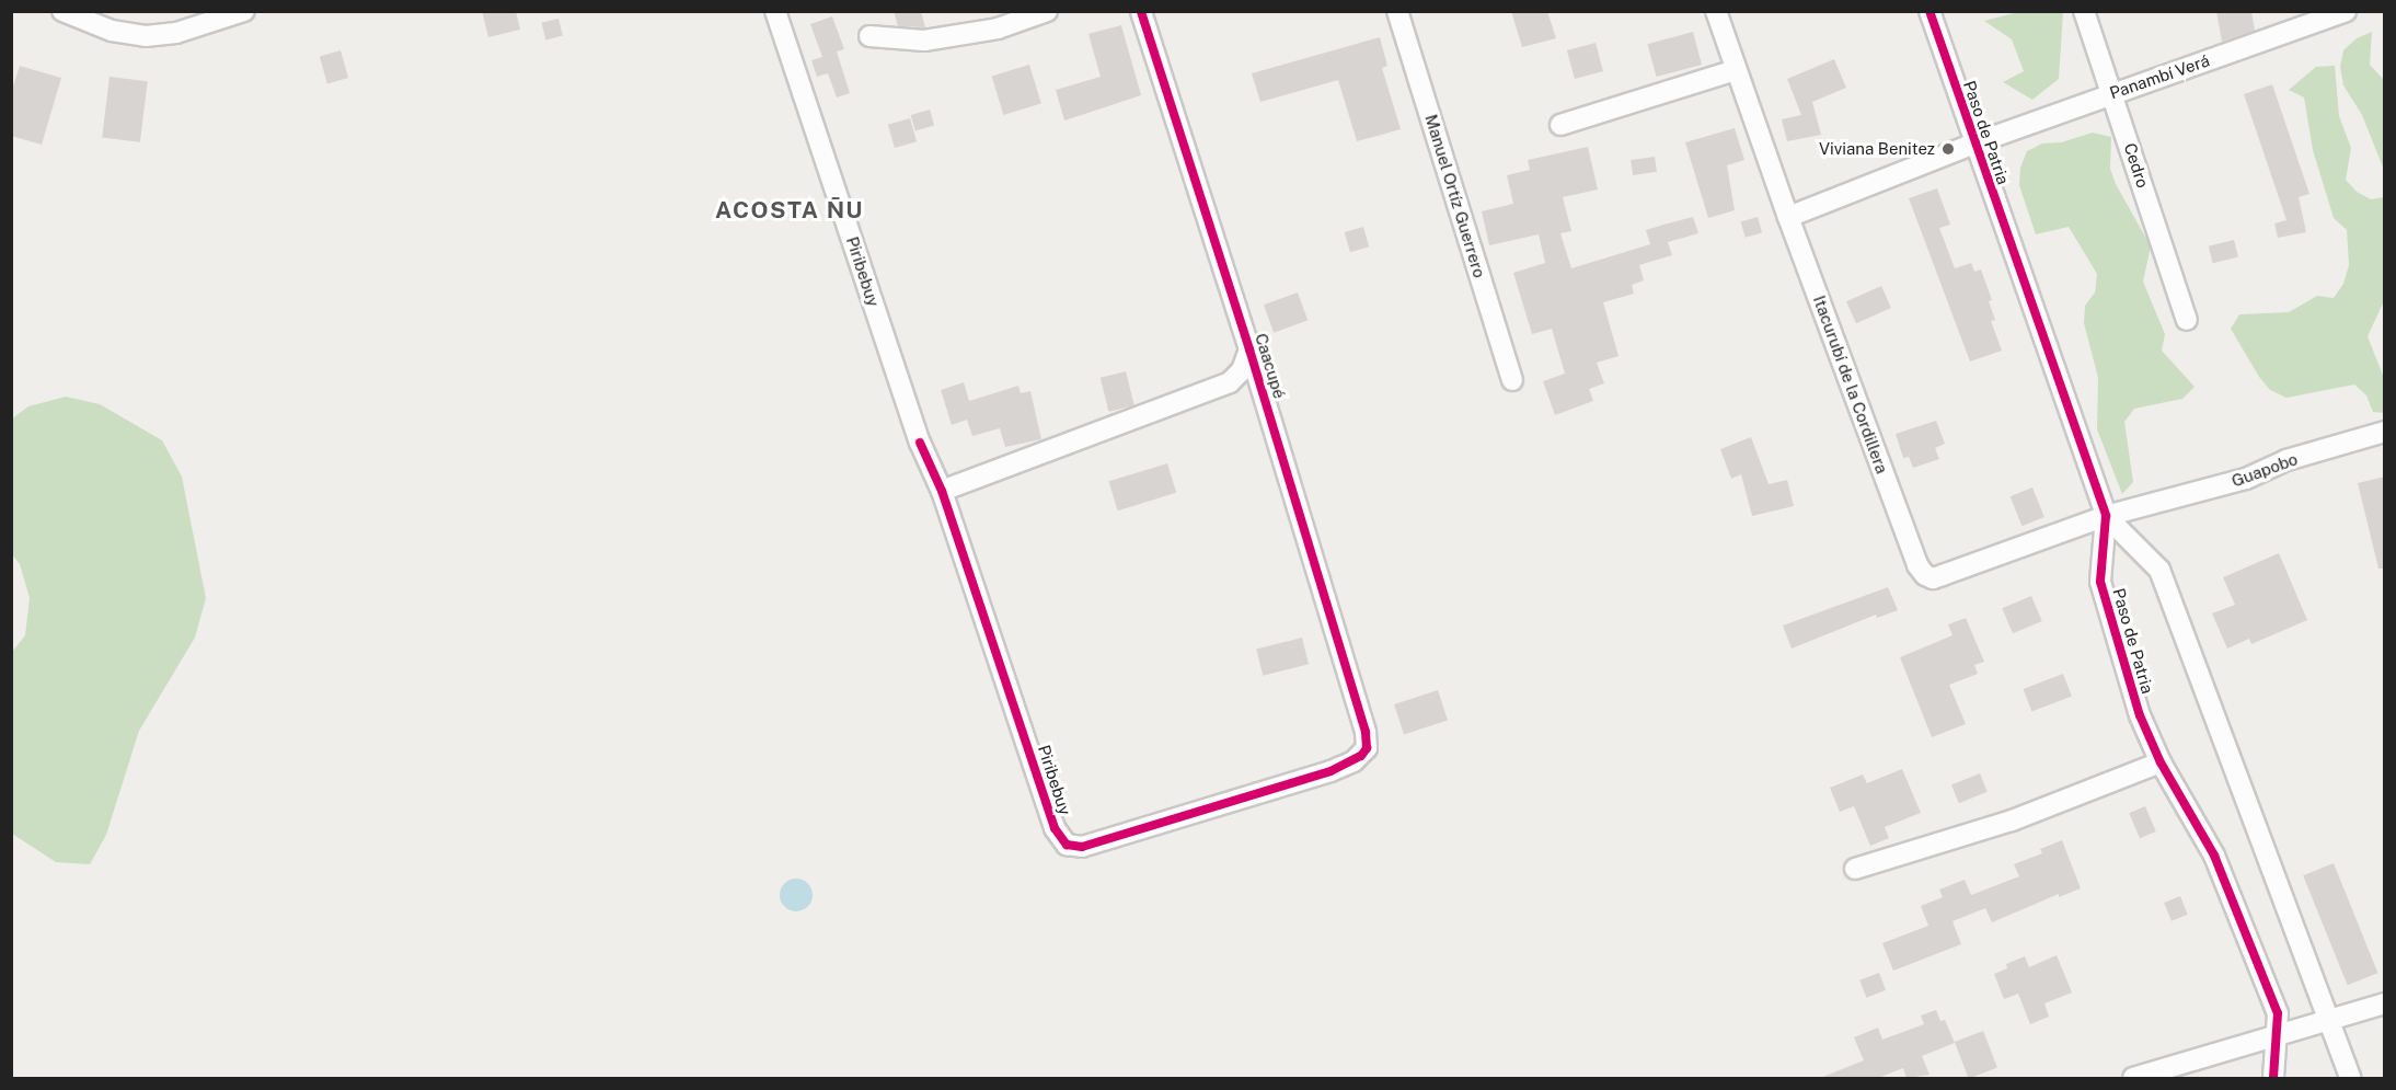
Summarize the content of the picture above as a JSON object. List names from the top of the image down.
{
  "streets": {
    "street": [
      "Panambí Verá",
      "Paso de Patria",
      "Cedro",
      "Manuel Ortíz Guerrero",
      "Piribebuy",
      "Caacupé",
      "Itacurubí de la Cordillera",
      "Guapobo"
    ]
  },
  "crossings": [
    ["Panambí Verá", "Paso de Patria"],
    ["Panambí Verá", "Cedro"],
    ["Panambí Verá", "Itacurubí de la Cordillera"],
    ["Paso de Patria", "Itacurubí de la Cordillera"],
    ["Paso de Patria", "Guapobo"],
    ["Piribebuy", "Caacupé"],
    ["Itacurubí de la Cordillera", "Guapobo"]
  ],
  "districts": ["ACOSTA ÑU"],
  "places": ["Viviana Benitez"]
}
